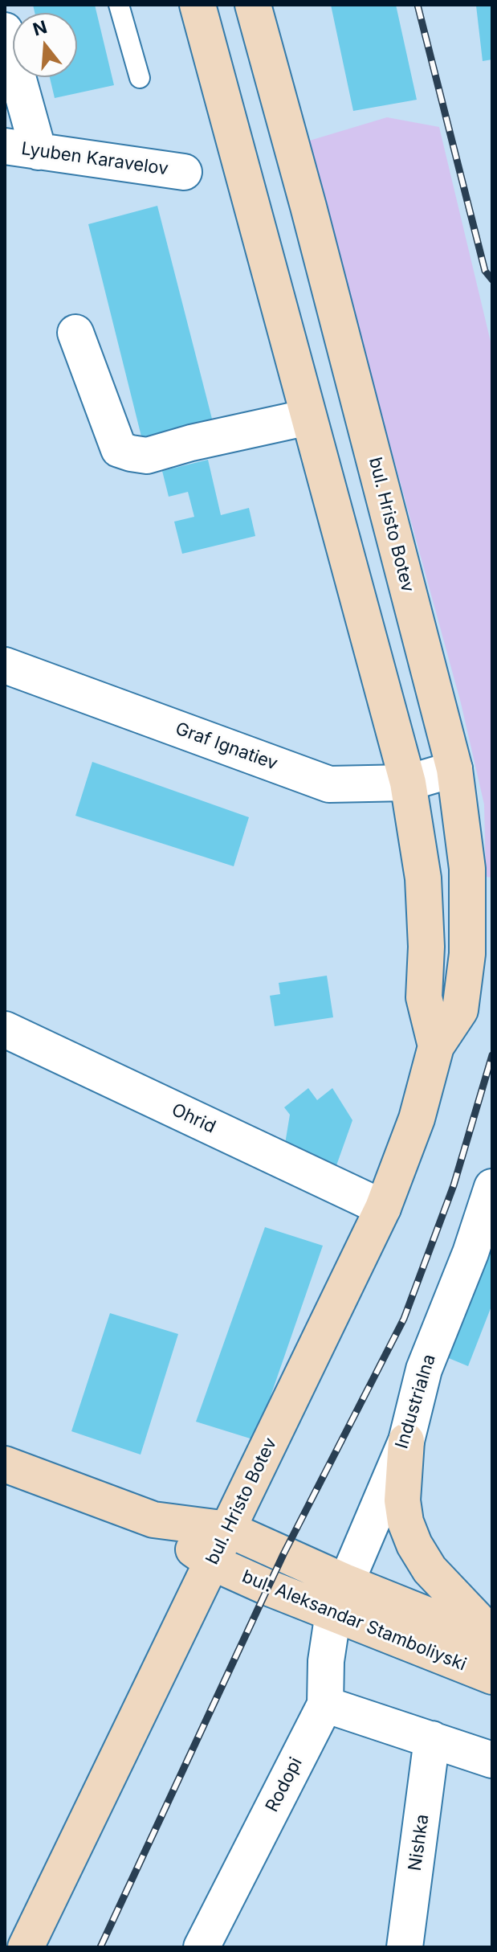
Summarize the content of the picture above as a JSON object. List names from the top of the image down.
{
  "streets": {
    "main road": ["bul. Hristo Botev", "bul. Aleksandar Stamboliyski"],
    "street": [
      "Lyuben Karavelov",
      "Graf Ignatiev",
      "Ohrid",
      "Industrialna",
      "Rodopi",
      "Nishka"
    ]
  },
  "crossings": [
    ["bul. Hristo Botev", "Graf Ignatiev"],
    ["bul. Hristo Botev", "Ohrid"],
    ["bul. Hristo Botev", "bul. Aleksandar Stamboliyski"],
    ["Industrialna", "bul. Aleksandar Stamboliyski"],
    ["Industrialna", "Rodopi"],
    ["bul. Aleksandar Stamboliyski", "Rodopi"]
  ],
  "north": "top"
}
